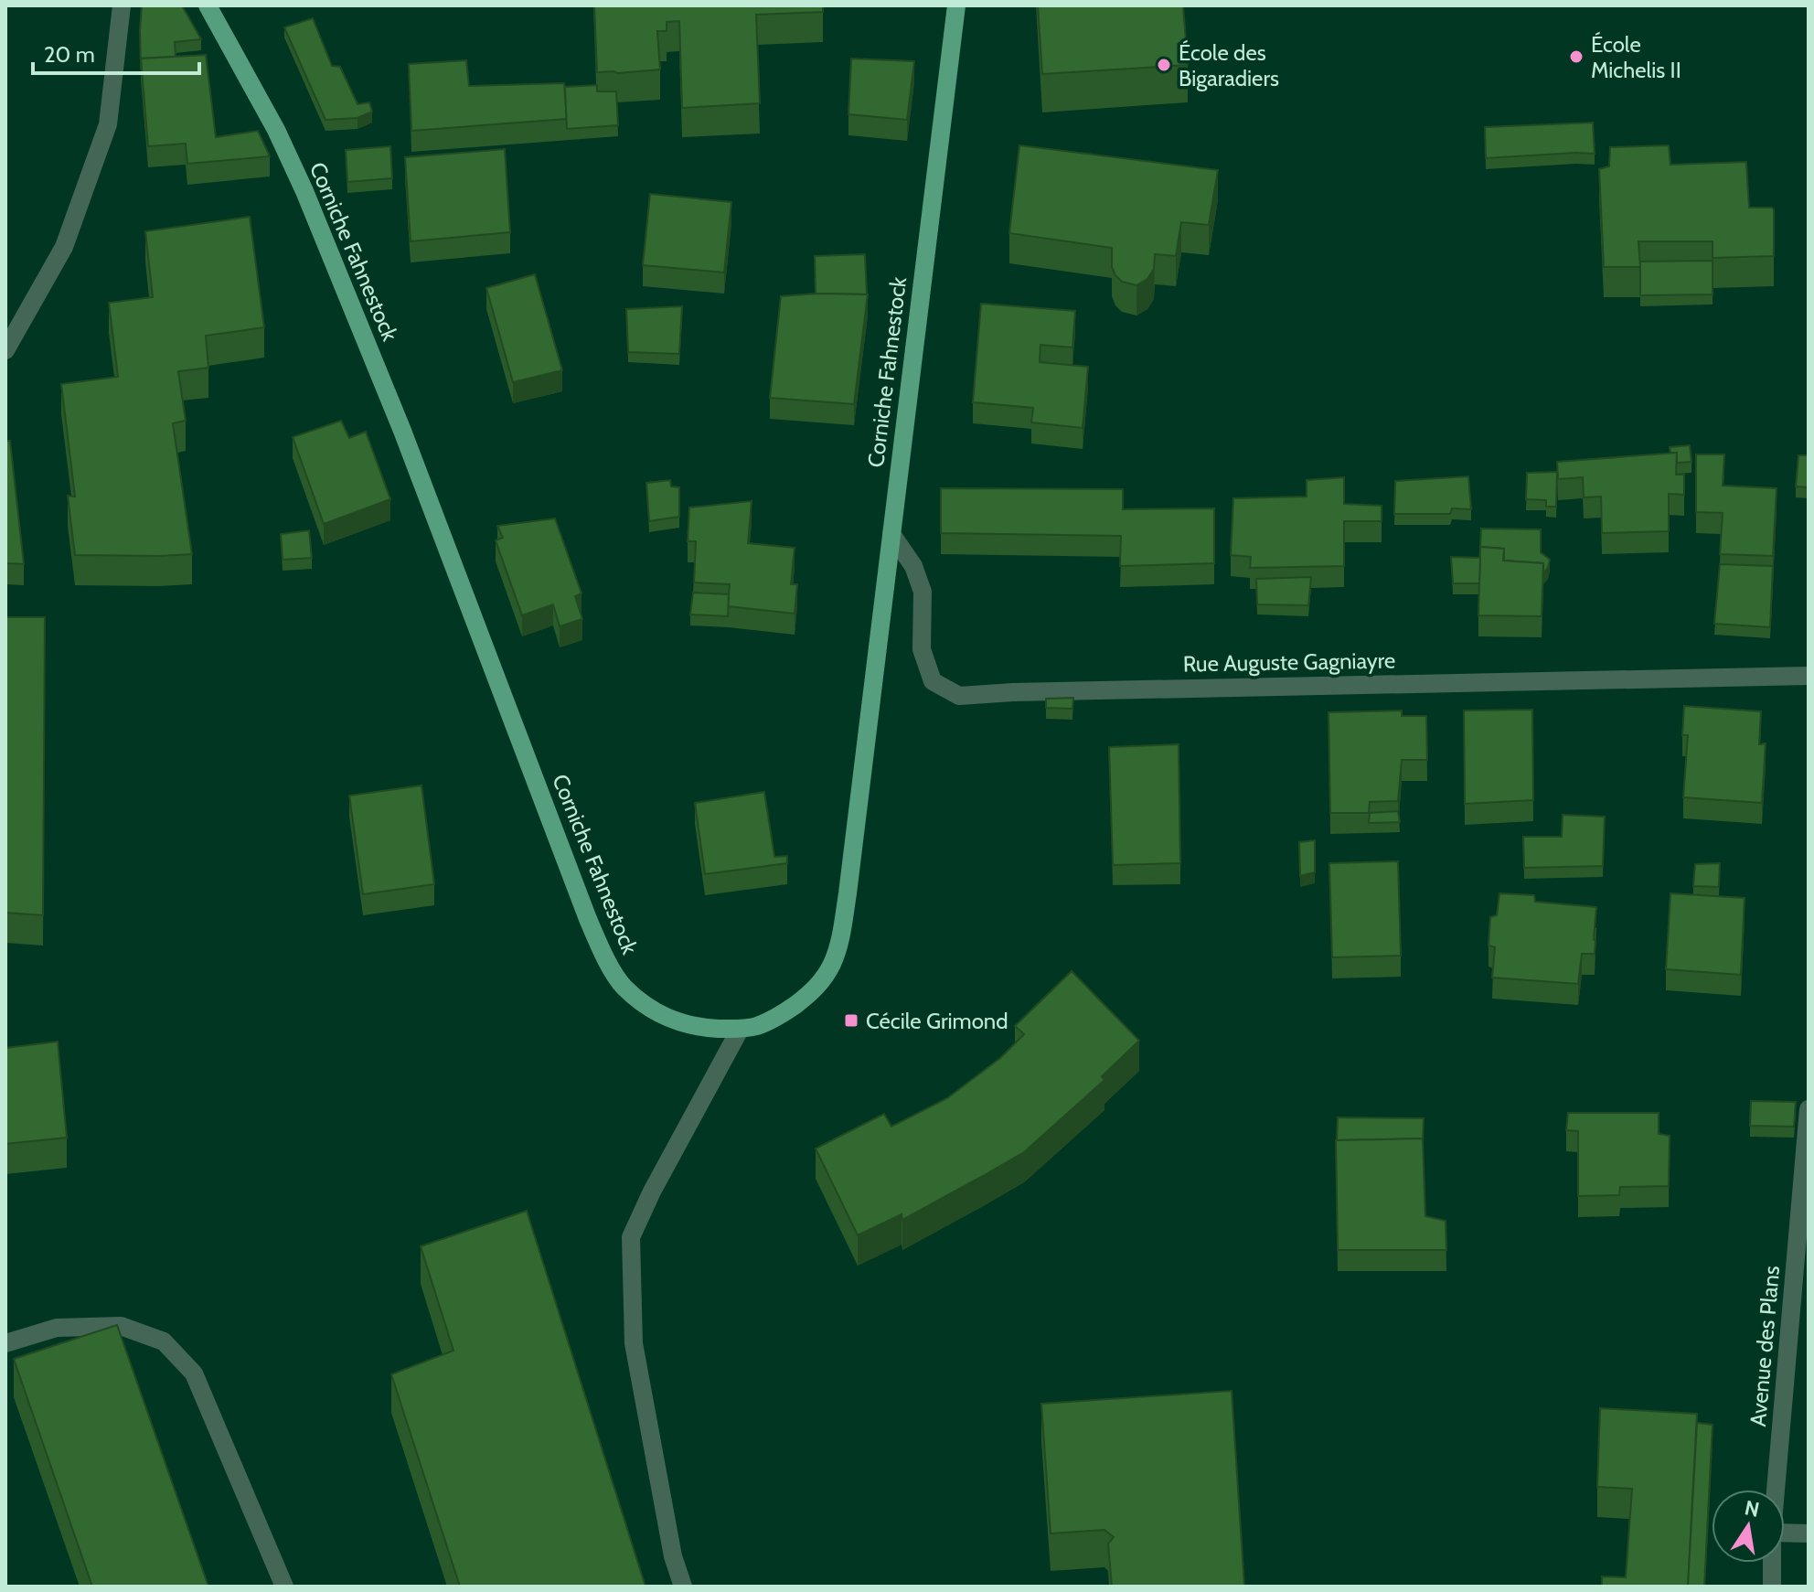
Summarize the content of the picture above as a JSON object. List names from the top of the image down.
{
  "streets": {
    "main road": ["Corniche Fahnestock"],
    "street": ["Rue Auguste Gagniayre", "Avenue des Plans"]
  },
  "crossings": [
    ["Corniche Fahnestock", "Rue Auguste Gagniayre"]
  ],
  "places": {
    "other": ["École Michelis II", "École des Bigaradiers"],
    "transit": ["Cécile Grimond"]
  },
  "scale_bar": "20 m",
  "north": "top"
}
